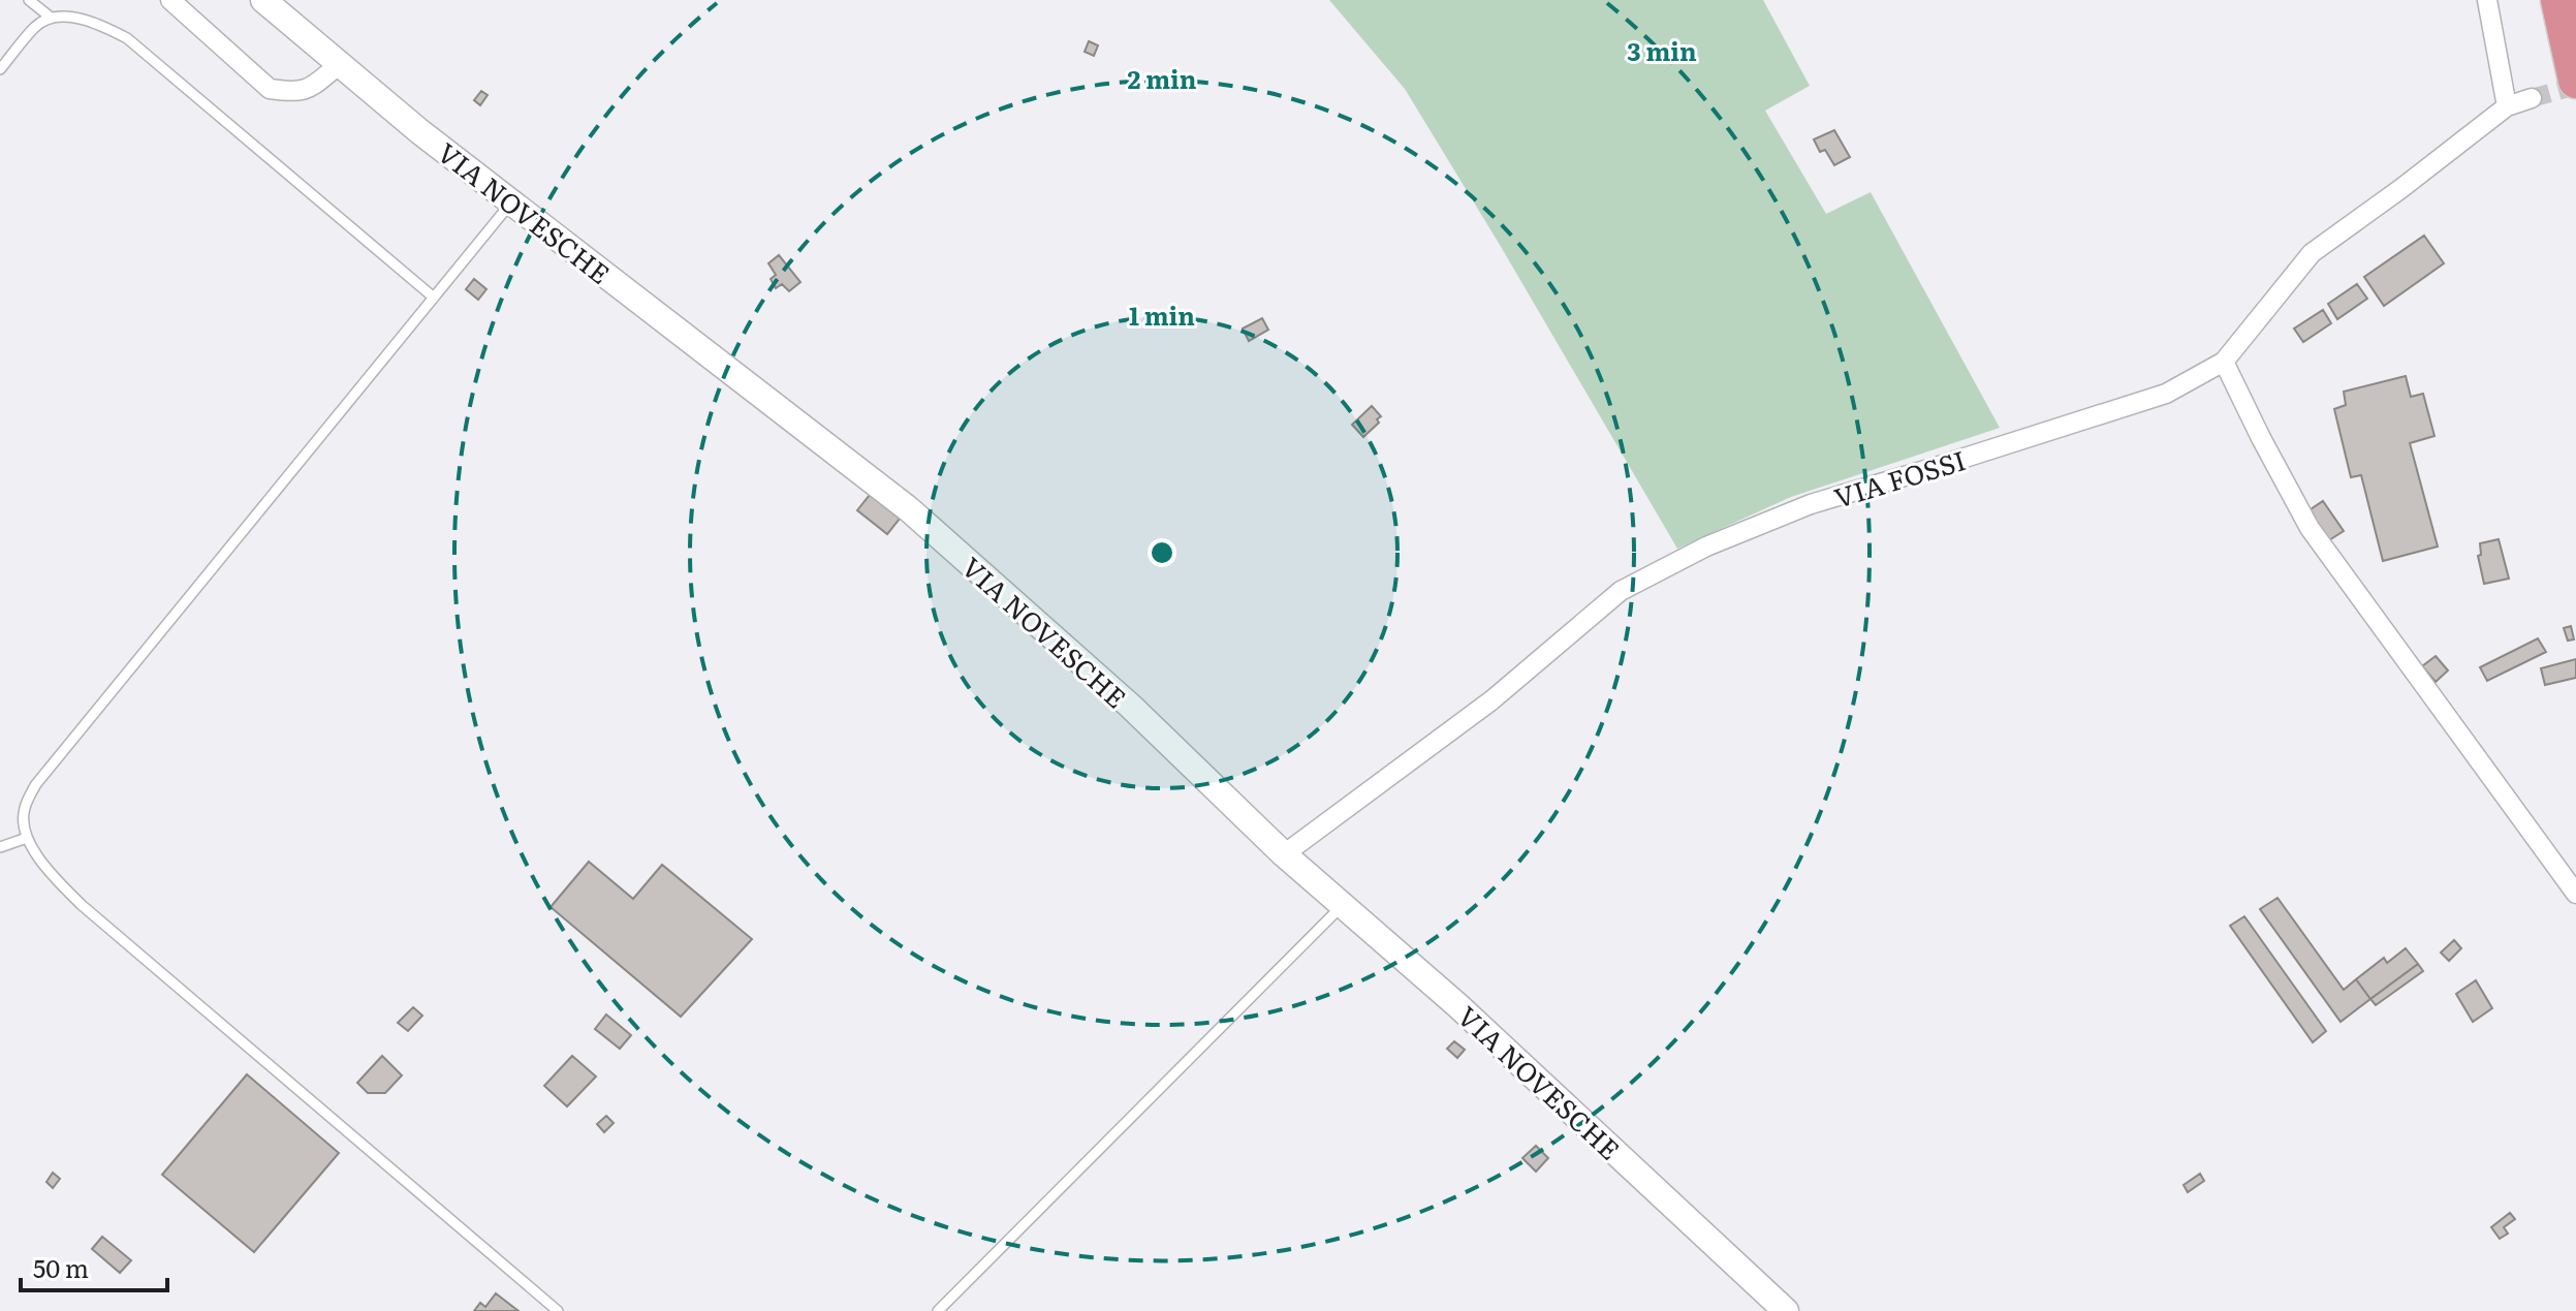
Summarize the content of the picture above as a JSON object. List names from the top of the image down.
{
  "streets": {
    "street": ["VIA NOVESCHE", "VIA FOSSI"]
  },
  "crossings": [
    ["VIA NOVESCHE", "VIA FOSSI"]
  ],
  "scale_bar": "50 m",
  "rings": ["3 min", "2 min", "1 min"]
}
